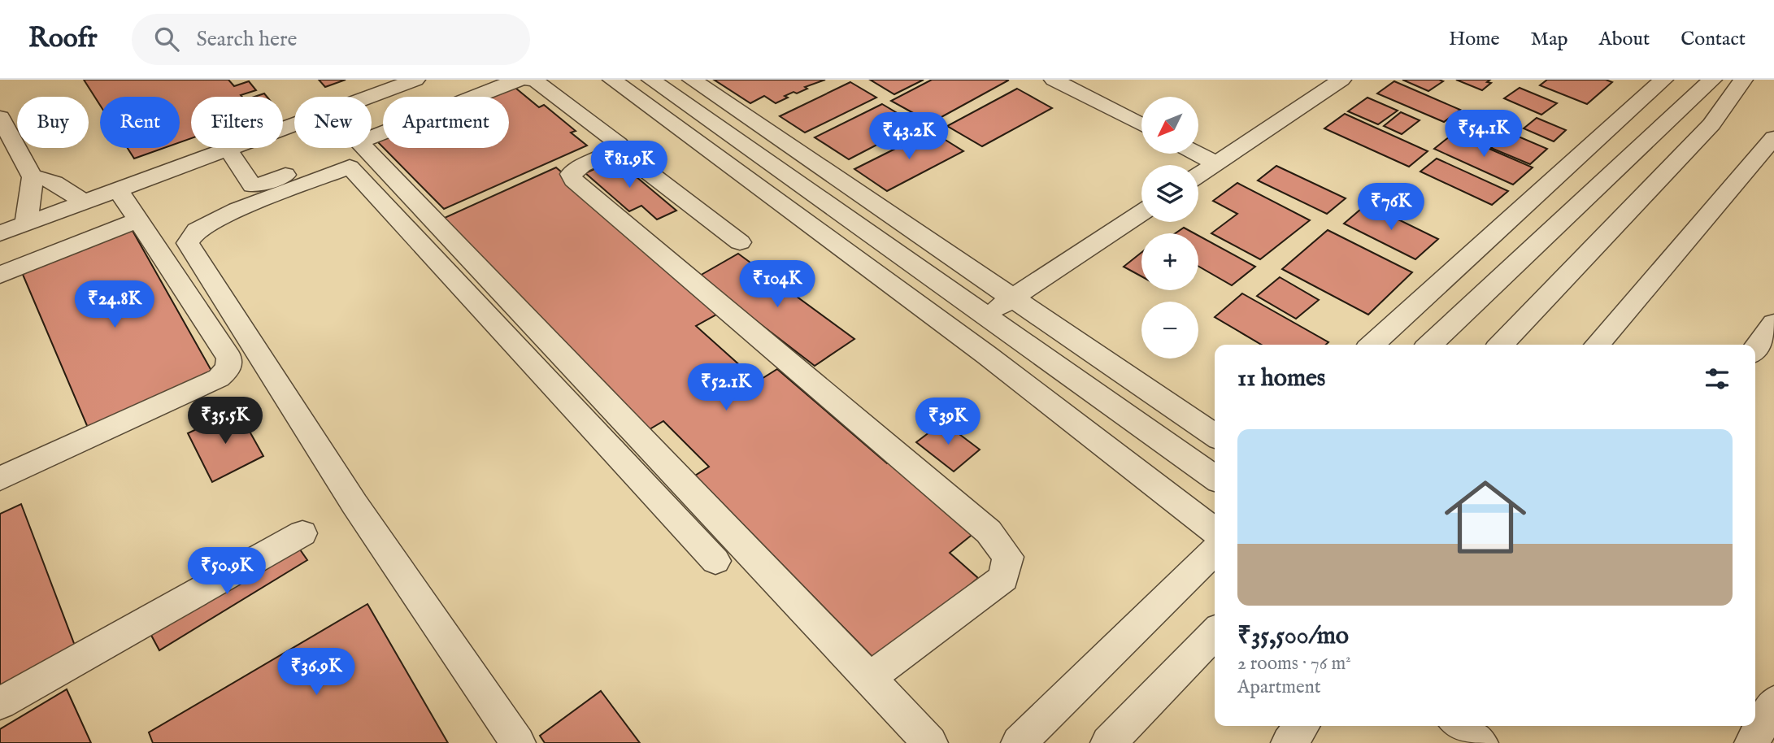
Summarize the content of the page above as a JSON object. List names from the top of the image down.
{
  "north": "bottom left",
  "page": {
    "header": "Roofr",
    "search": "Search here",
    "nav": [
      "Home",
      "Map",
      "About",
      "Contact"
    ],
    "map_buttons": ["+", "−"],
    "chip": [
      "Buy",
      "Rent",
      "Filters",
      "New",
      "Apartment"
    ],
    "price": [
      "₹54.1K",
      "₹43.2K",
      "₹81.9K",
      "₹76K",
      "₹104K",
      "₹24.8K",
      "₹52.1K",
      "₹35.5K",
      "₹39K",
      "₹50.9K",
      "₹36.9K"
    ],
    "heading": "11 homes",
    "list": [
      {
        "name": "₹35,500/mo",
        "note": "2 rooms · 76 m² · Apartment"
      }
    ]
  }
}
